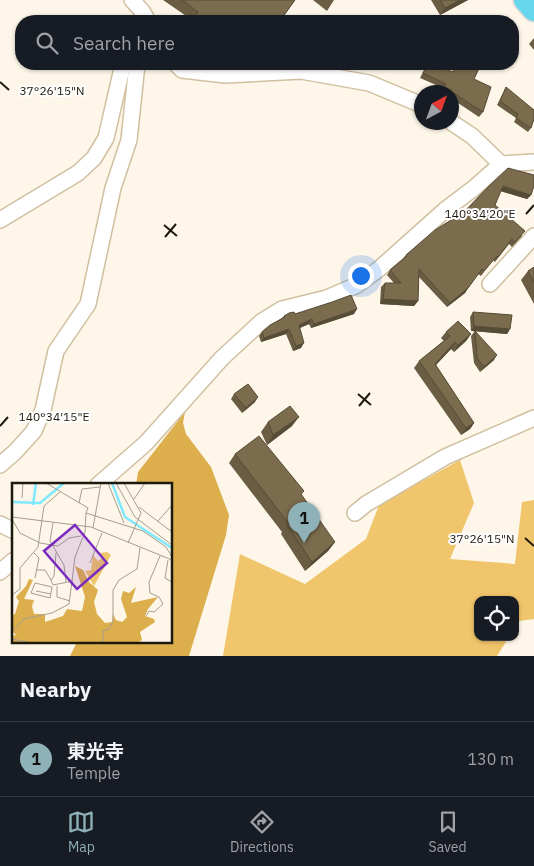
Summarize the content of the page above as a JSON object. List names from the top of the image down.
{
  "north": "top right",
  "page": {
    "search": "Search here",
    "pins": "1",
    "heading": "Nearby",
    "list": [
      {
        "mark": "1",
        "name": "東光寺",
        "note": "Temple",
        "value": "130 m"
      }
    ],
    "nav": ["Map", "Directions", "Saved"]
  },
  "coordinates": ["37°26'15\"N", "140°34'20\"E", "140°34'15\"E"]
}
